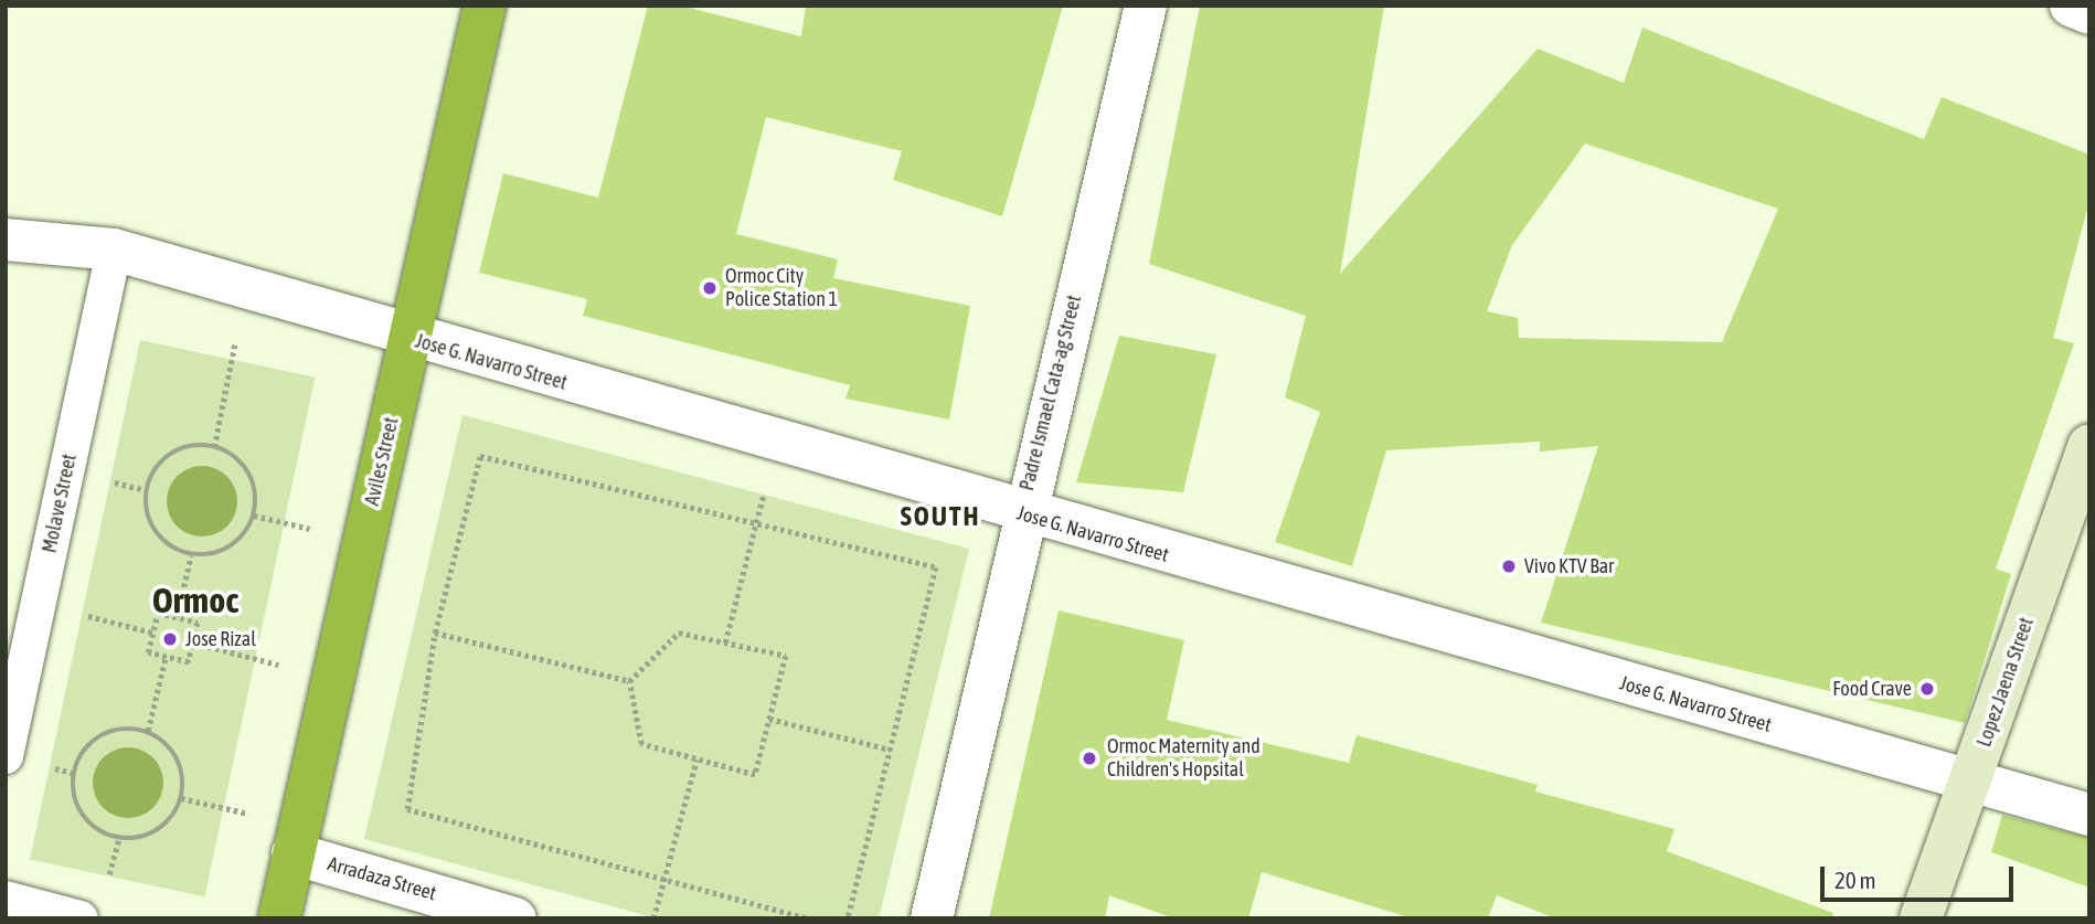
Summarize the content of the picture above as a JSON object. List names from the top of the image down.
{
  "streets": {
    "highway": ["Aviles Street"],
    "street": [
      "Jose G. Navarro Street",
      "Padre Ismael Cata-ag Street",
      "Lopez Jaena Street",
      "Arradaza Street"
    ],
    "lane": ["Molave Street"]
  },
  "crossings": [
    ["Jose G. Navarro Street", "Padre Ismael Cata-ag Street"],
    ["Jose G. Navarro Street", "Aviles Street"],
    ["Jose G. Navarro Street", "Molave Street"],
    ["Jose G. Navarro Street", "Lopez Jaena Street"],
    ["Aviles Street", "Arradaza Street"]
  ],
  "districts": ["SOUTH", "Ormoc"],
  "places": [
    "Ormoc City Police Station 1",
    "Vivo KTV Bar",
    "Jose Rizal",
    "Food Crave",
    "Ormoc Maternity and Children's Hopsital"
  ],
  "scale_bar": "20 m"
}
